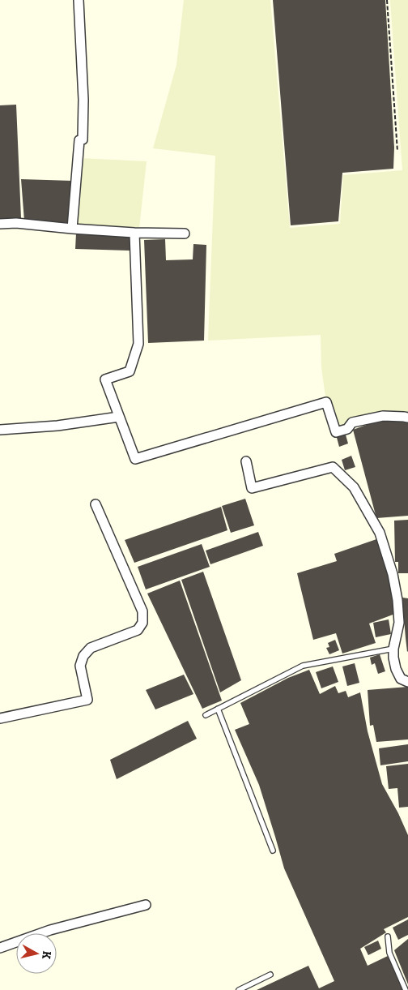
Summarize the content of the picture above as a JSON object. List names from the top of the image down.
{
  "north": "right"
}
